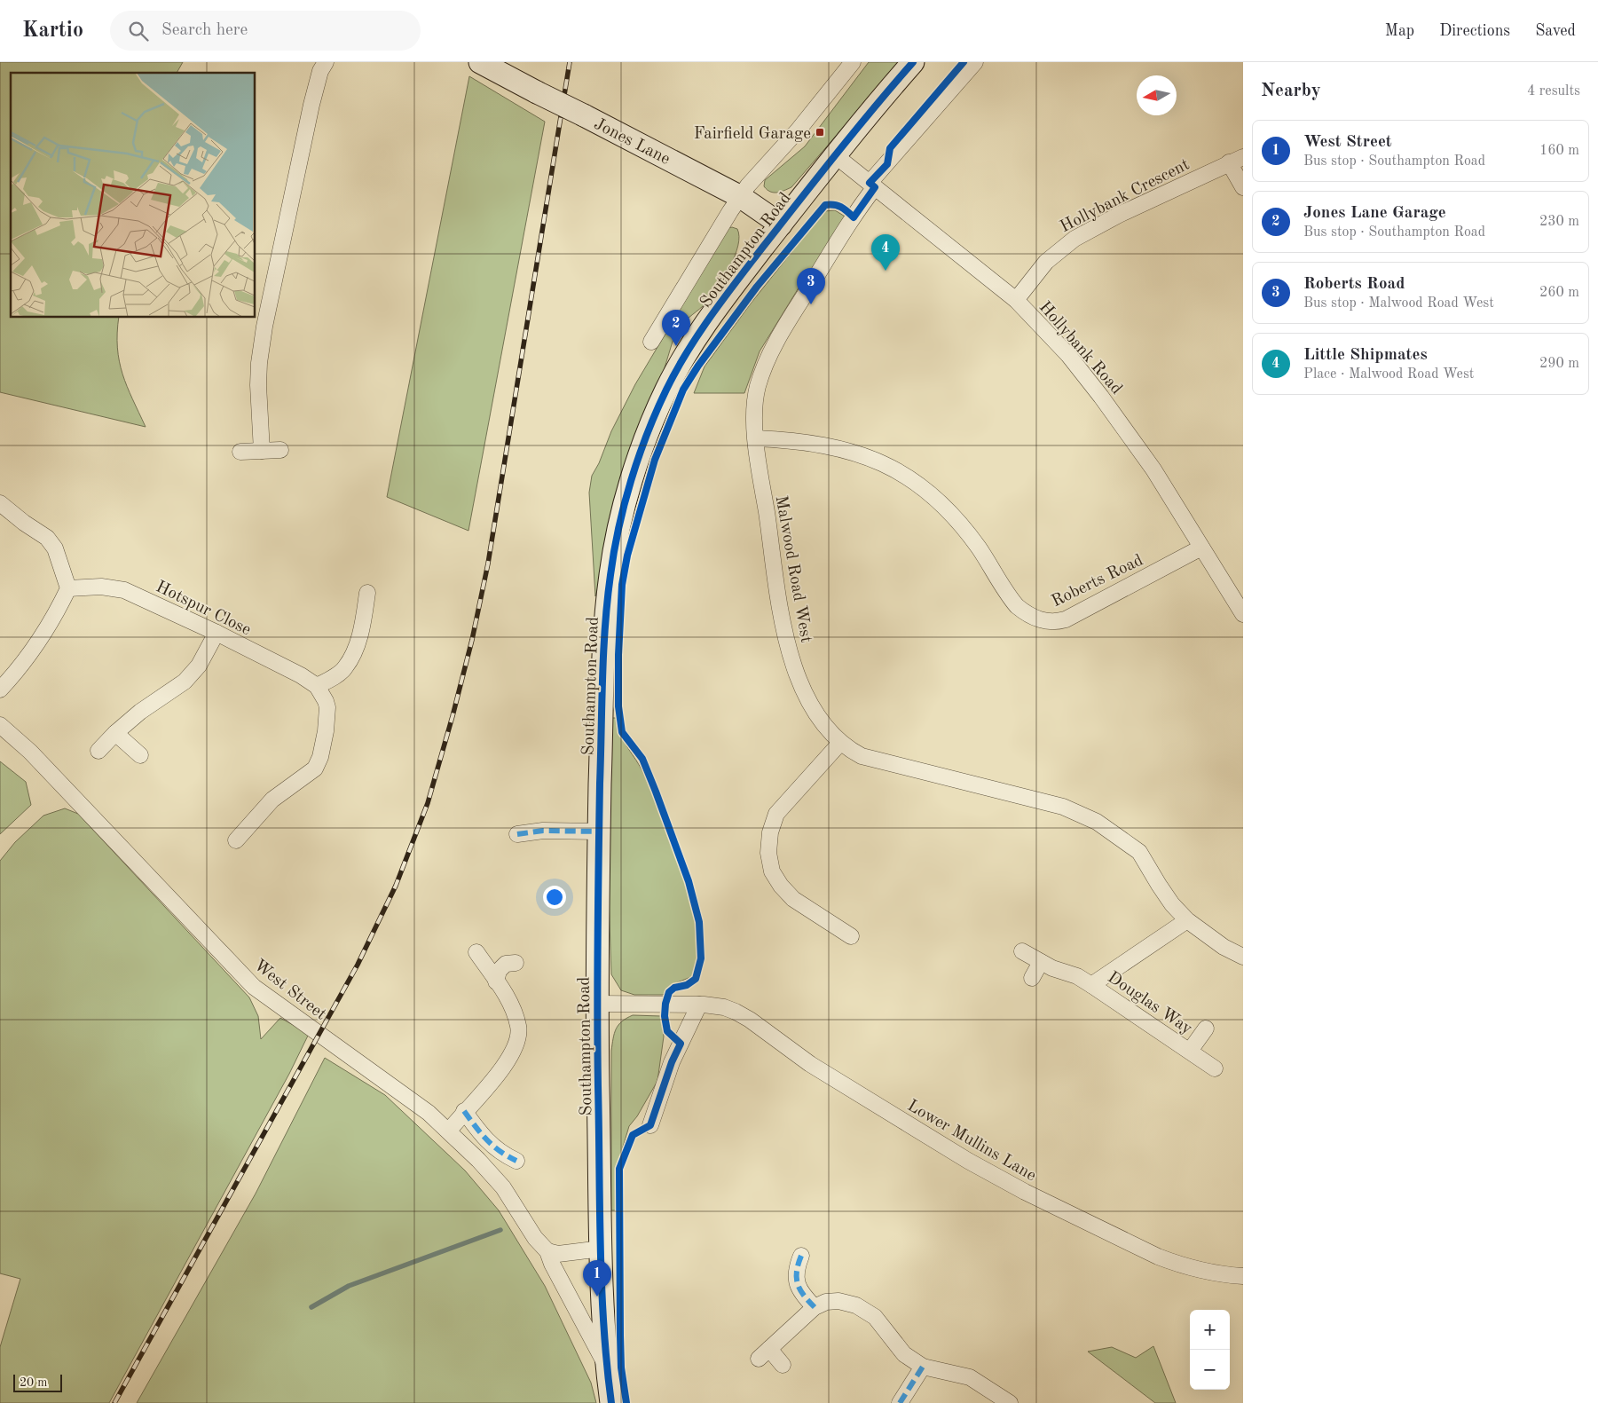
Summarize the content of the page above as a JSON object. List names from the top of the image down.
{
  "streets": {
    "street": [
      "Jones Lane",
      "Hollybank Crescent",
      "Southampton Road",
      "Hollybank Road",
      "Malwood Road West",
      "Roberts Road",
      "Hotspur Close",
      "West Street",
      "Douglas Way",
      "Lower Mullins Lane"
    ]
  },
  "crossings": [
    ["Jones Lane", "Southampton Road"],
    ["Hollybank Crescent", "Hollybank Road"],
    ["Southampton Road", "Hollybank Road"],
    ["Southampton Road", "West Street"],
    ["Southampton Road", "Lower Mullins Lane"],
    ["Hollybank Road", "Malwood Road West"],
    ["Hollybank Road", "Roberts Road"],
    ["Malwood Road West", "Roberts Road"],
    ["Malwood Road West", "Douglas Way"]
  ],
  "places": {
    "transit": ["Fairfield Garage"]
  },
  "scale_bar": "20 m",
  "north": "left",
  "page": {
    "header": "Kartio",
    "search": "Search here",
    "nav": ["Map", "Directions", "Saved"],
    "heading": ["Nearby", "4 results"],
    "list": [
      {
        "mark": "1",
        "name": "West Street",
        "note": "Bus stop · Southampton Road",
        "value": "160 m"
      },
      {
        "mark": "2",
        "name": "Jones Lane Garage",
        "note": "Bus stop · Southampton Road",
        "value": "230 m"
      },
      {
        "mark": "3",
        "name": "Roberts Road",
        "note": "Bus stop · Malwood Road West",
        "value": "260 m"
      },
      {
        "mark": "4",
        "name": "Little Shipmates",
        "note": "Place · Malwood Road West",
        "value": "290 m"
      }
    ],
    "pins": [
      "4",
      "3",
      "2",
      "1"
    ],
    "map_buttons": ["+", "−"],
    "scale": "20 m"
  }
}
